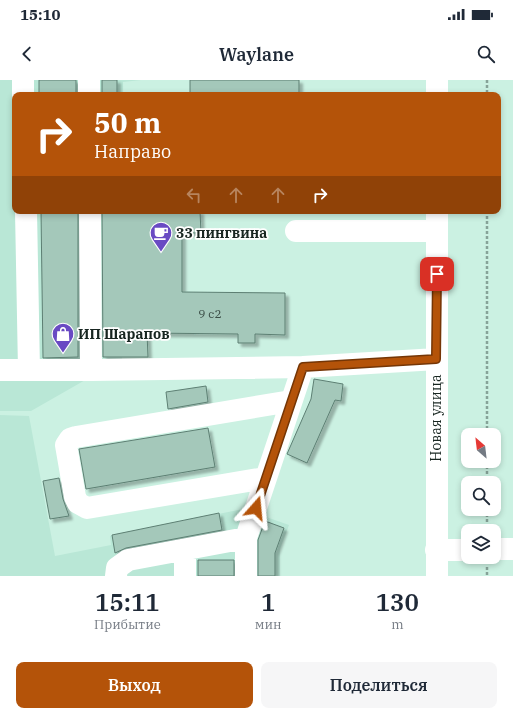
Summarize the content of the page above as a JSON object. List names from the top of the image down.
{
  "streets": {
    "street": ["Новая улица"]
  },
  "places": {
    "cafe": ["33 пингвина"],
    "shop": ["ИП Шарапов"]
  },
  "house_numbers": ["9 с2"],
  "north": "top left",
  "page": {
    "status": "15:10",
    "header": "Waylane",
    "turn": ["50 m", "Направо"],
    "eta": [
      "15:11",
      "Прибытие",
      "1",
      "мин",
      "130",
      "m"
    ],
    "buttons": ["Выход", "Поделиться"]
  }
}
